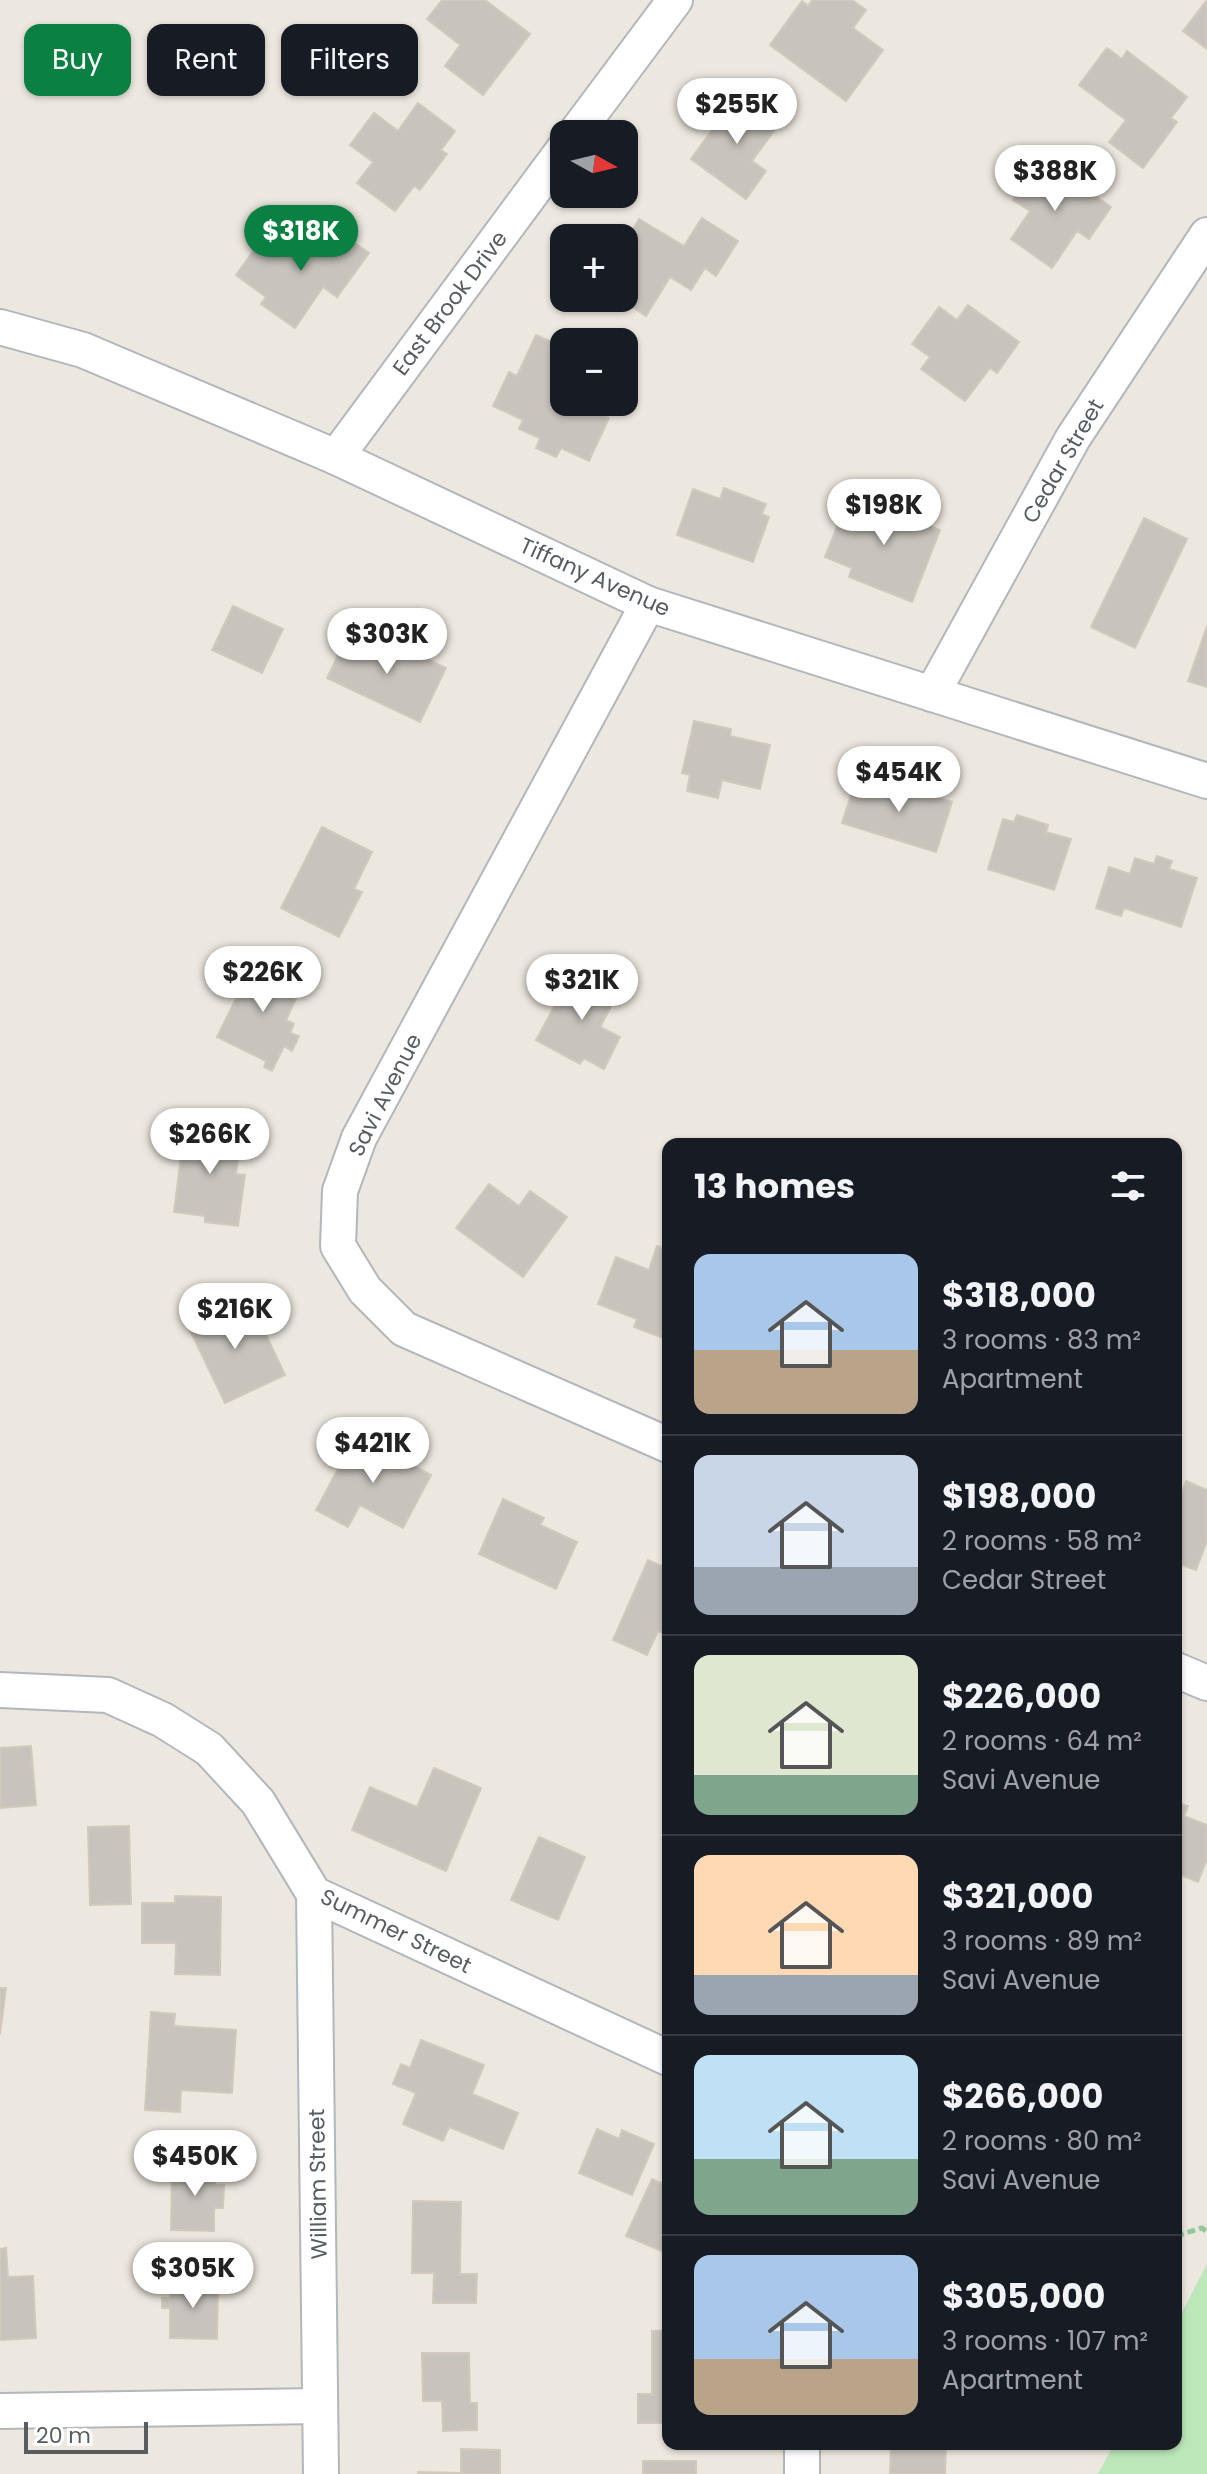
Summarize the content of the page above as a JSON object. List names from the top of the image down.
{
  "streets": {
    "street": [
      "East Brook Drive",
      "Cedar Street",
      "Tiffany Avenue",
      "Savi Avenue",
      "Summer Street",
      "William Street"
    ]
  },
  "crossings": [
    ["East Brook Drive", "Tiffany Avenue"],
    ["Cedar Street", "Tiffany Avenue"],
    ["Tiffany Avenue", "Savi Avenue"],
    ["Summer Street", "William Street"]
  ],
  "scale_bar": "20 m",
  "north": "right",
  "page": {
    "chip": ["Buy", "Rent", "Filters"],
    "price": [
      "$255K",
      "$388K",
      "$318K",
      "$198K",
      "$303K",
      "$454K",
      "$226K",
      "$321K",
      "$266K",
      "$216K",
      "$421K",
      "$450K",
      "$305K"
    ],
    "map_buttons": ["+", "−"],
    "heading": "13 homes",
    "list": [
      {
        "name": "$318,000",
        "note": "3 rooms · 83 m² · Apartment"
      },
      {
        "name": "$198,000",
        "note": "2 rooms · 58 m² · Cedar Street"
      },
      {
        "name": "$226,000",
        "note": "2 rooms · 64 m² · Savi Avenue"
      },
      {
        "name": "$321,000",
        "note": "3 rooms · 89 m² · Savi Avenue"
      },
      {
        "name": "$266,000",
        "note": "2 rooms · 80 m² · Savi Avenue"
      },
      {
        "name": "$305,000",
        "note": "3 rooms · 107 m² · Apartment"
      }
    ],
    "scale": "20 m"
  }
}
